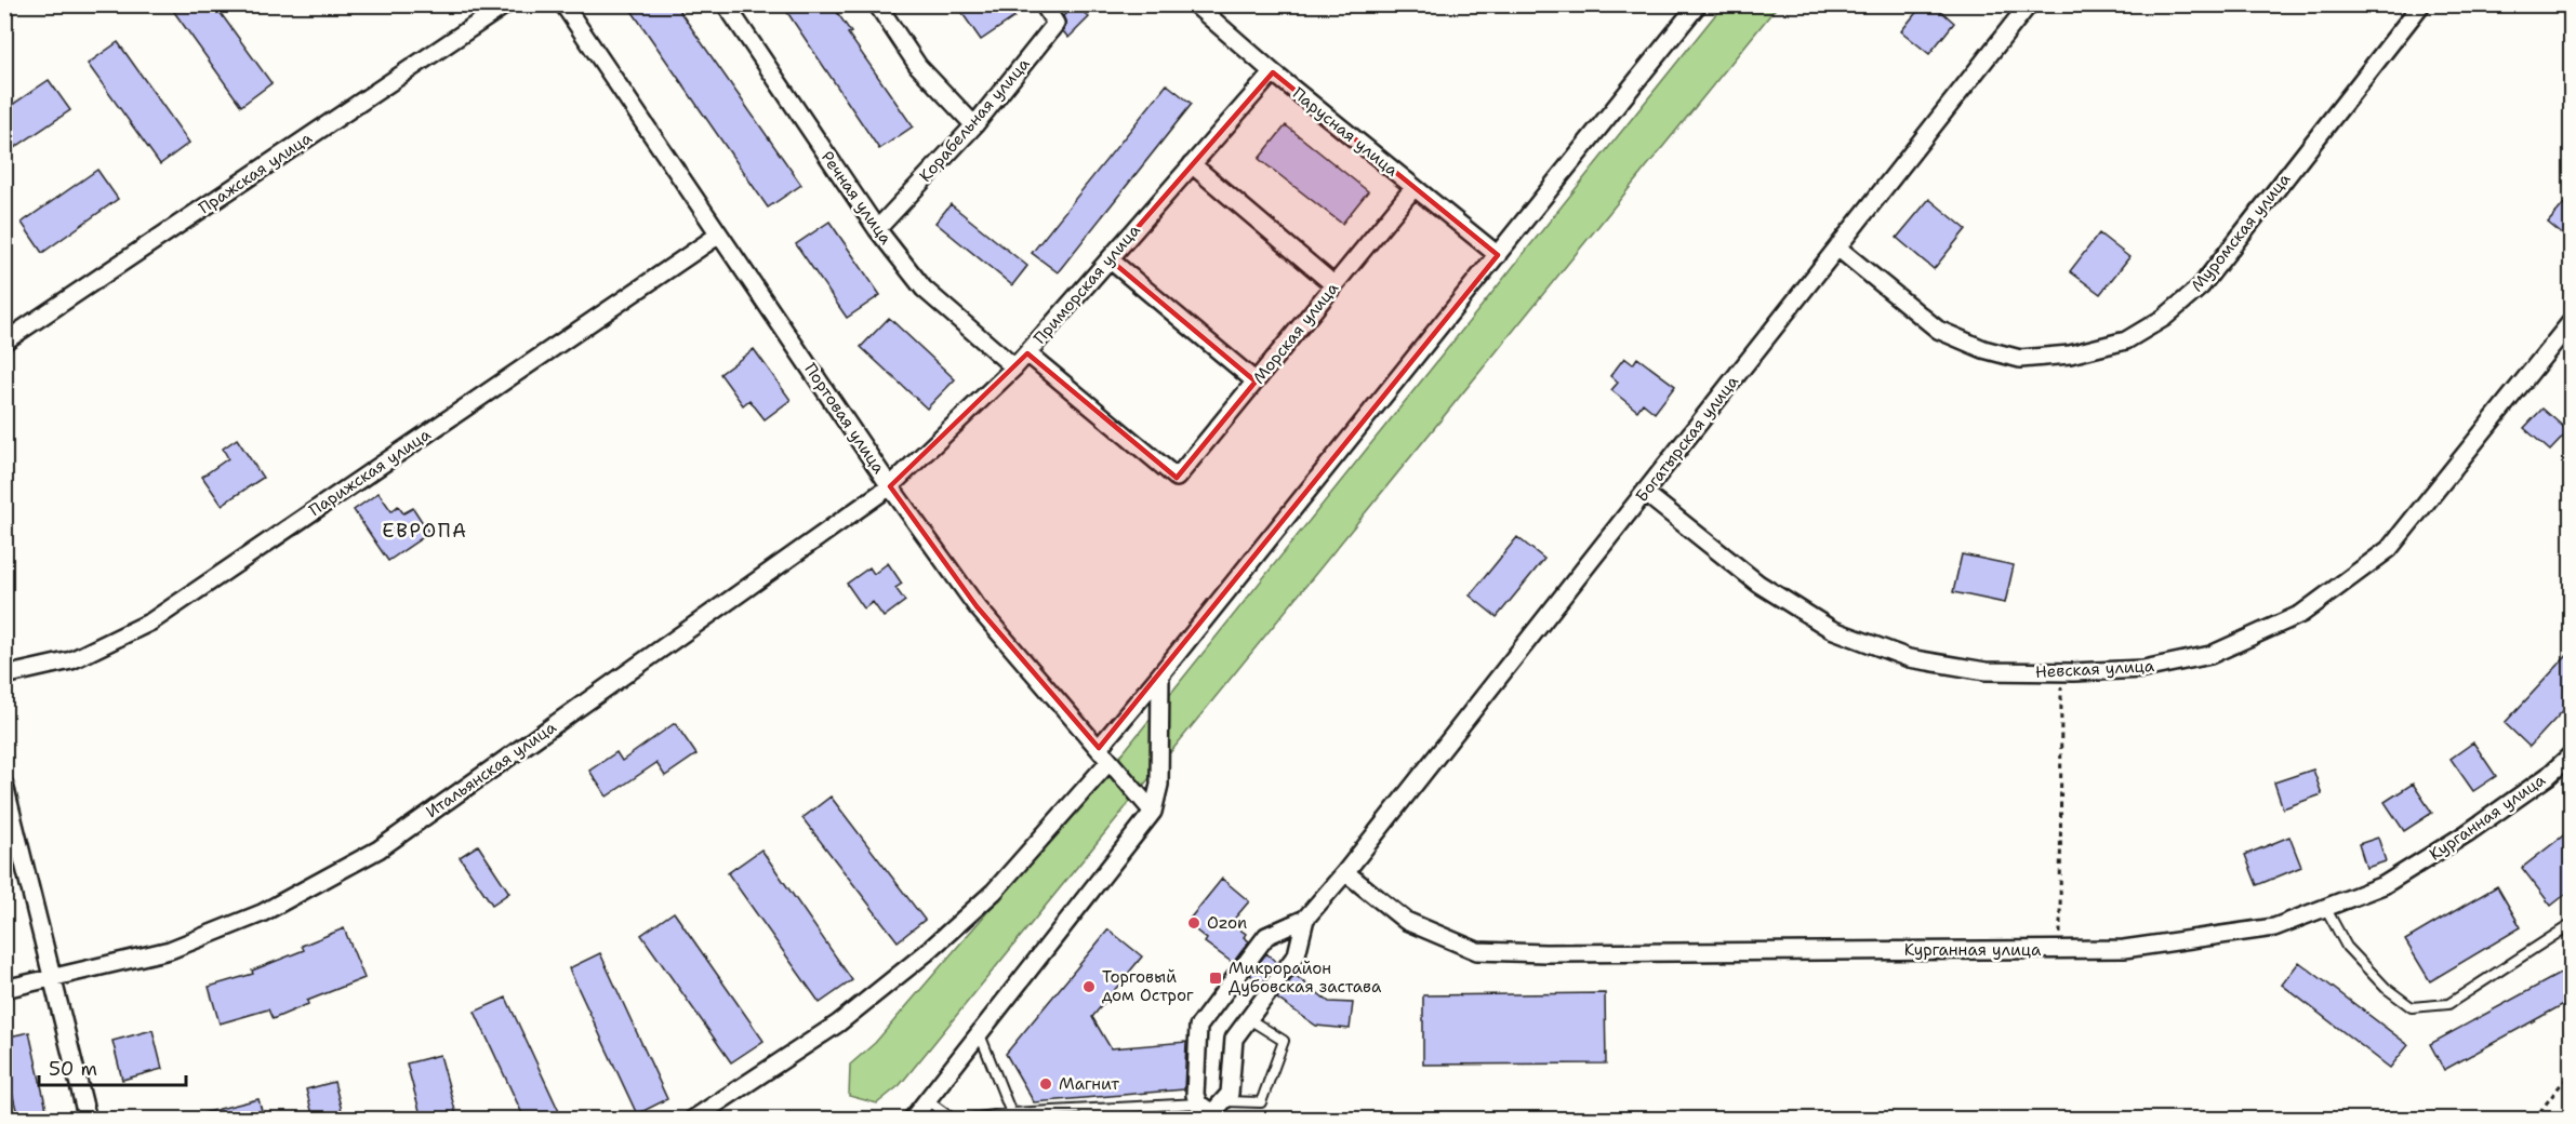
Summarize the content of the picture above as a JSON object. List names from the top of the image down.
{
  "streets": {
    "street": [
      "Корабельная улица",
      "Парусная улица",
      "Пражская улица",
      "Речная улица",
      "Муромская улица",
      "Приморская улица",
      "Морская улица",
      "Портовая улица",
      "Богатырская улица",
      "Парижская улица",
      "Невская улица",
      "Итальянская улица",
      "Курганная улица"
    ]
  },
  "crossings": [
    ["Корабельная улица", "Речная улица"],
    ["Парусная улица", "Приморская улица"],
    ["Парусная улица", "Морская улица"],
    ["Речная улица", "Приморская улица"],
    ["Муромская улица", "Богатырская улица"],
    ["Приморская улица", "Морская улица"],
    ["Приморская улица", "Портовая улица"],
    ["Приморская улица", "Итальянская улица"],
    ["Портовая улица", "Парижская улица"],
    ["Портовая улица", "Итальянская улица"],
    ["Богатырская улица", "Невская улица"],
    ["Богатырская улица", "Курганная улица"]
  ],
  "districts": ["ЕВРОПА"],
  "places": {
    "other": ["Ozon", "Торговый дом Острог", "Магнит"],
    "transit": ["Микрорайон Дубовская застава"]
  },
  "scale_bar": "50 m"
}
